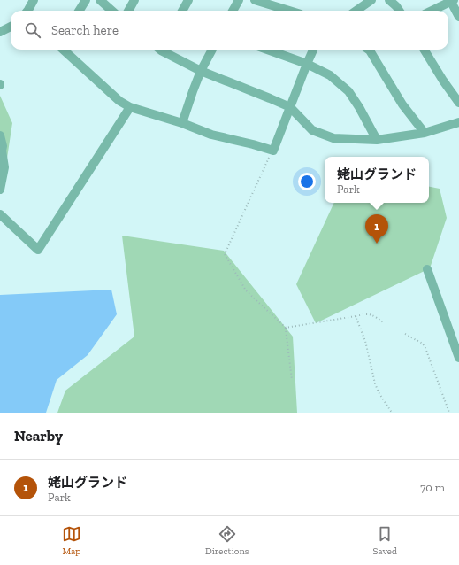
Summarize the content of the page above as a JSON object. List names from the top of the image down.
{
  "page": {
    "search": "Search here",
    "popup": ["姥山グランド", "Park"],
    "pins": "1",
    "heading": "Nearby",
    "list": [
      {
        "mark": "1",
        "name": "姥山グランド",
        "note": "Park",
        "value": "70 m"
      }
    ],
    "nav": ["Map", "Directions", "Saved"]
  }
}
